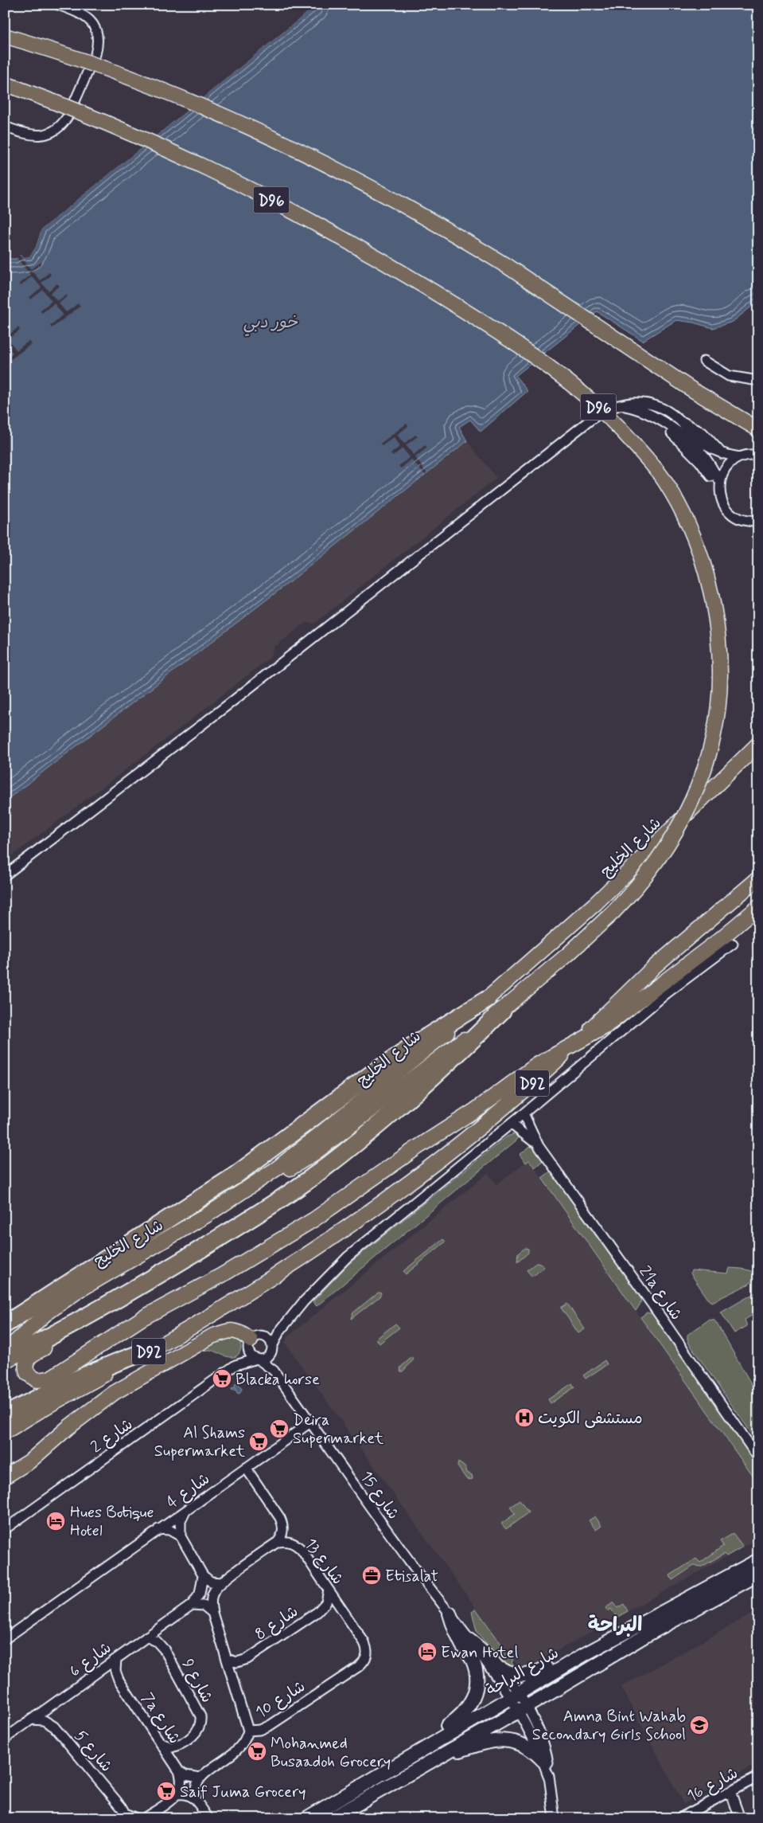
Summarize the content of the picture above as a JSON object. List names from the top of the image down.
{
  "streets": {
    "main road": ["D96", "شارع الخليج", "D92"],
    "street": [
      "21a شارع",
      "شارع 2",
      "شارع 4",
      "شارع 15",
      "شارع 13",
      "شارع 8",
      "شارع 6",
      "شارع البراحة",
      "شارع 9",
      "شارع 10",
      "7a شارع",
      "شارع 5",
      "شارع 16"
    ]
  },
  "crossings": [
    ["شارع 2", "شارع 15"],
    ["شارع 4", "شارع 15"],
    ["شارع 4", "شارع 13"],
    ["شارع 4", "شارع 6"],
    ["شارع 15", "شارع البراحة"],
    ["شارع 13", "شارع 8"],
    ["شارع 13", "شارع 6"],
    ["شارع 13", "شارع 10"],
    ["شارع 6", "شارع 9"],
    ["شارع 6", "7a شارع"],
    ["شارع 6", "شارع 5"],
    ["شارع 9", "7a شارع"]
  ],
  "districts": ["البراحة"],
  "water": ["خور دبي"],
  "places": {
    "supermarket": [
      "Blacka horse",
      "Deira Supermarket",
      "Al Shams Supermarket",
      "Mohanmed Busaadoh Grocery",
      "Saif Juma Grocery"
    ],
    "hospital": ["مستشفى الكويت"],
    "hotel": ["Hues Botique Hotel", "Ewan Hotel"],
    "office": ["Etisalat"],
    "school or university": ["Amna Bint Wahab Secondary Girls School"]
  }
}
